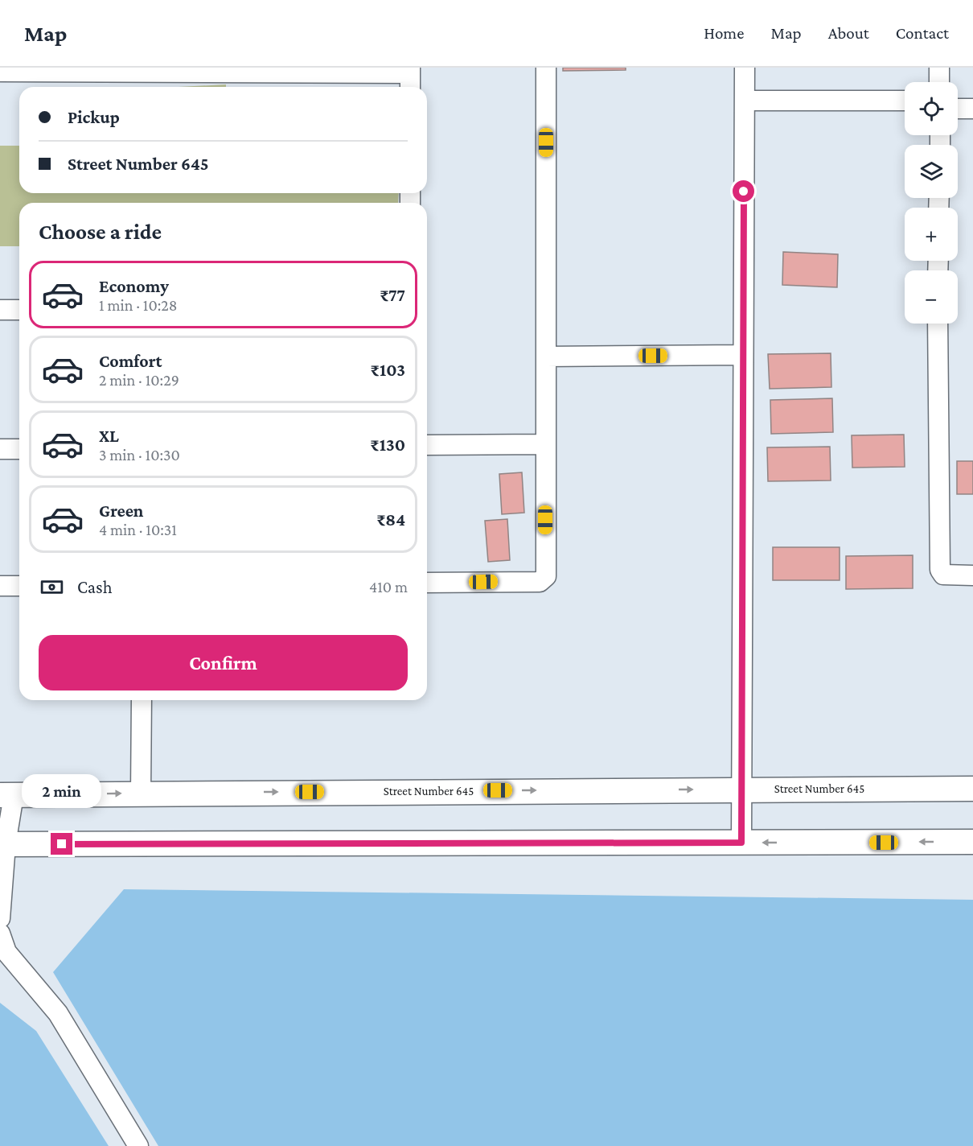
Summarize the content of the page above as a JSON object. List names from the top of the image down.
{
  "streets": {
    "street": ["Street Number 645"]
  },
  "page": {
    "header": "Map",
    "nav": [
      "Home",
      "Map",
      "About",
      "Contact"
    ],
    "map_buttons": ["+", "−"],
    "banner": ["Pickup", "Street Number 645"],
    "heading": "Choose a ride",
    "list": [
      {
        "name": "Economy",
        "note": "1 min · 10:28",
        "value": "₹77"
      },
      {
        "name": "Comfort",
        "note": "2 min · 10:29",
        "value": "₹103"
      },
      {
        "name": "XL",
        "note": "3 min · 10:30",
        "value": "₹130"
      },
      {
        "name": "Green",
        "note": "4 min · 10:31",
        "value": "₹84"
      }
    ],
    "pay": ["Cash", "410 m"],
    "buttons": "Confirm",
    "bubble": "2 min"
  }
}
